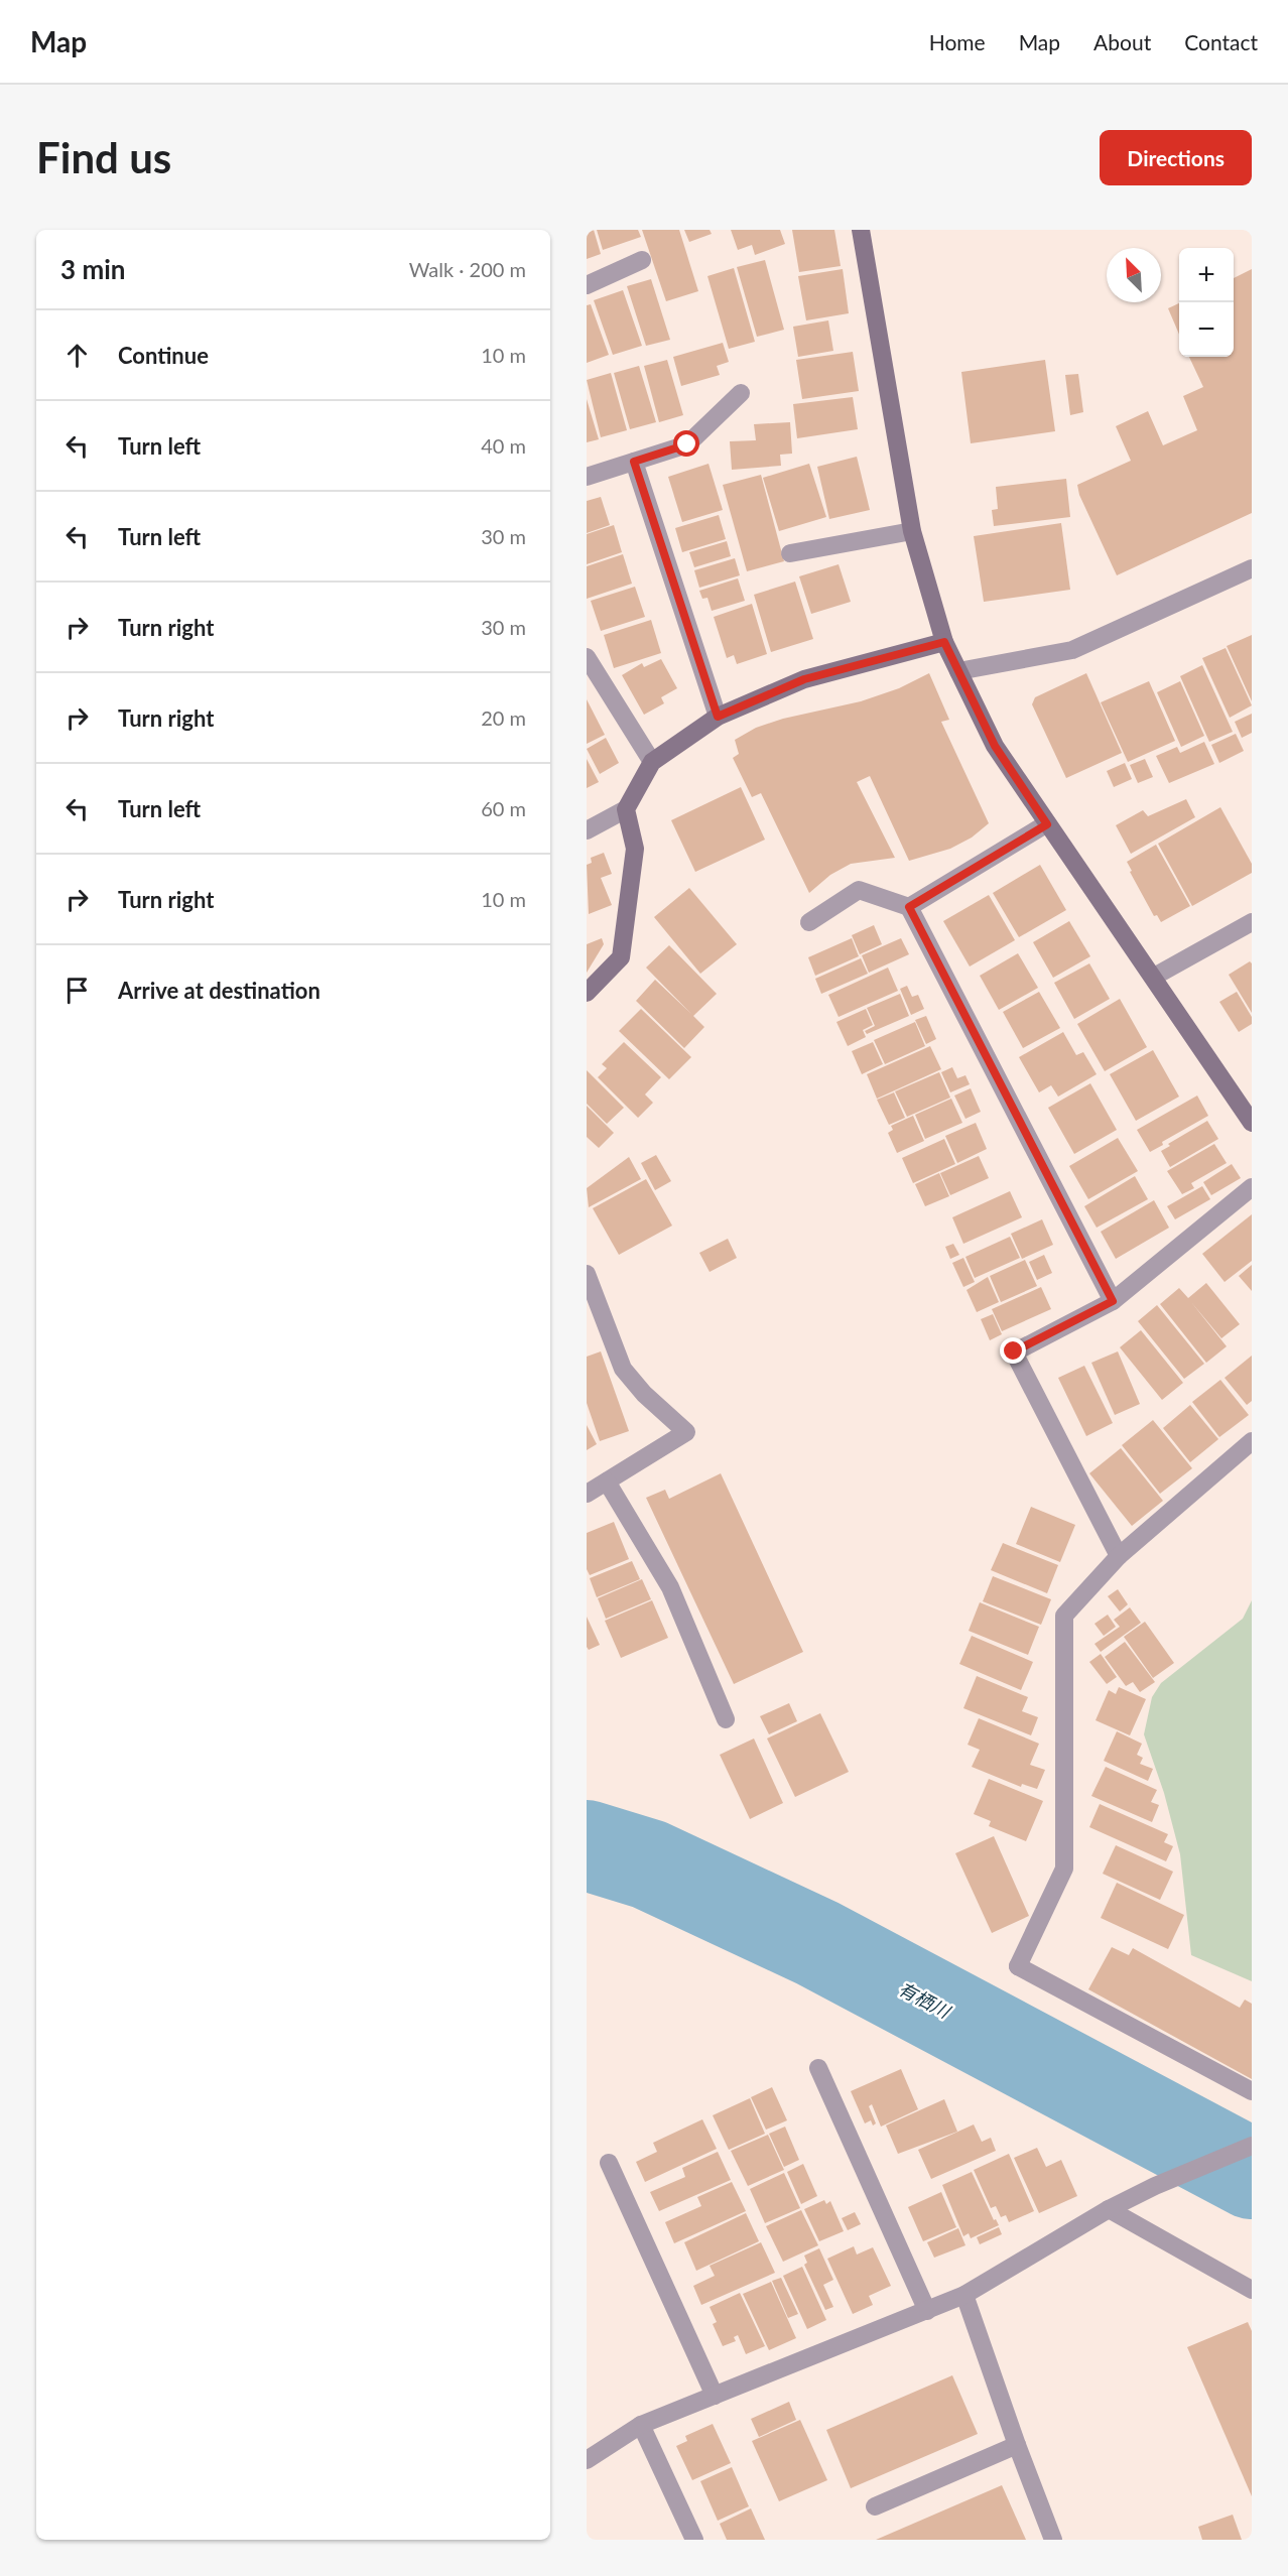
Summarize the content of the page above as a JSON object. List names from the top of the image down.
{
  "water": ["有栖川"],
  "north": "top left",
  "page": {
    "header": "Map",
    "nav": [
      "Home",
      "Map",
      "About",
      "Contact"
    ],
    "buttons": "Directions",
    "title": "Find us",
    "heading": ["3 min", "Walk · 200 m"],
    "map_buttons": ["+", "−"],
    "list": [
      ["Continue", "10 m"],
      ["Turn left", "40 m"],
      ["Turn left", "30 m"],
      ["Turn right", "30 m"],
      ["Turn right", "20 m"],
      ["Turn left", "60 m"],
      ["Turn right", "10 m"],
      "Arrive at destination"
    ]
  }
}
